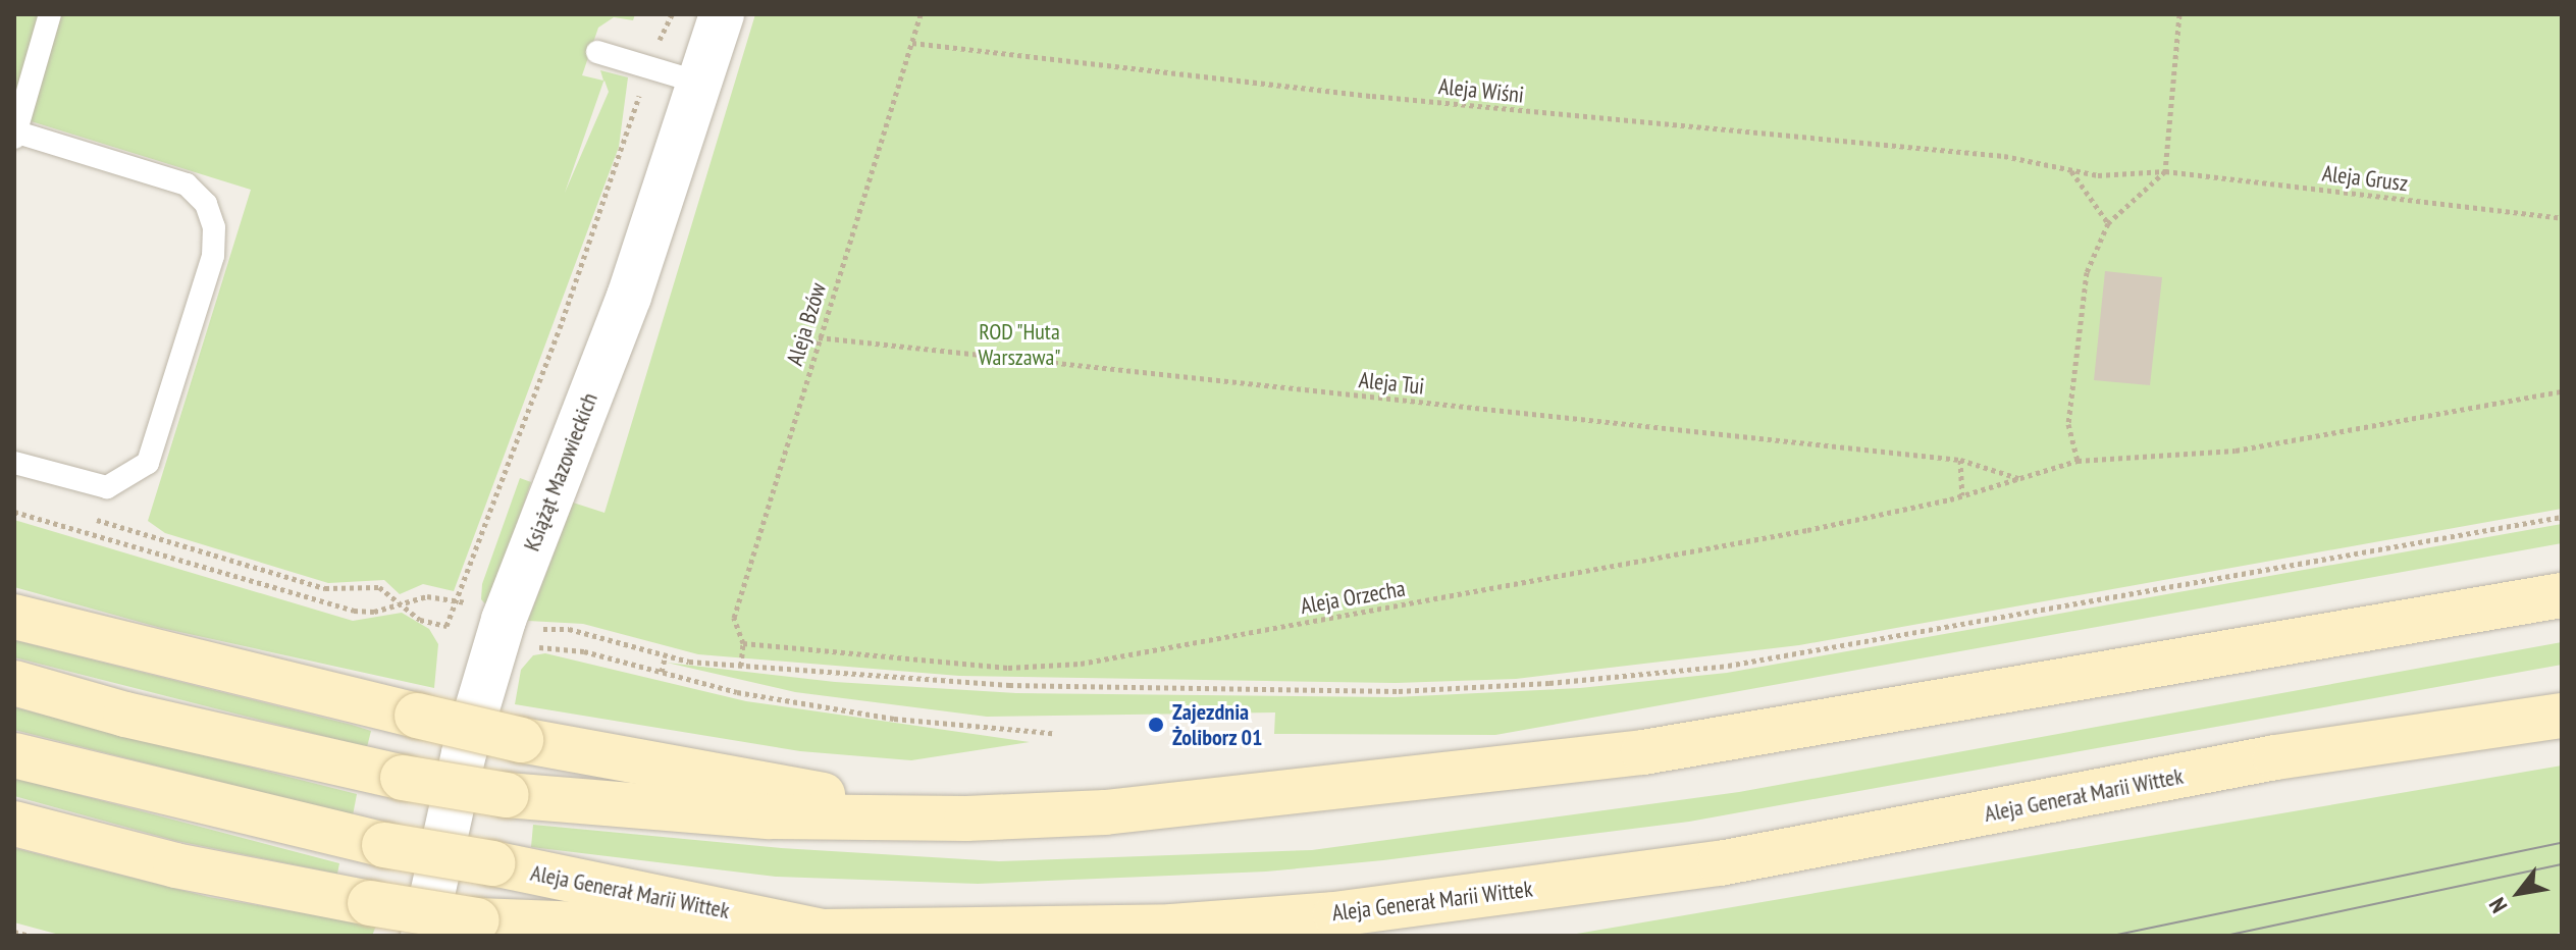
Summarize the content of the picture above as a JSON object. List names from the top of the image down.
{
  "streets": {
    "main road": ["Aleja Generał Marii Wittek"],
    "street": ["Książąt Mazowieckich"],
    "path": [
      "Aleja Wiśni",
      "Aleja Grusz",
      "Aleja Bzów",
      "Aleja Tui",
      "Aleja Orzecha"
    ]
  },
  "crossings": [
    ["Aleja Wiśni", "Aleja Grusz"],
    ["Aleja Wiśni", "Aleja Bzów"],
    ["Aleja Bzów", "Aleja Tui"],
    ["Aleja Bzów", "Aleja Orzecha"],
    ["Aleja Tui", "Aleja Orzecha"]
  ],
  "parks": ["ROD \"Huta Warszawa\""],
  "places": ["Zajezdnia Żoliborz 01"],
  "north": "bottom left"
}
